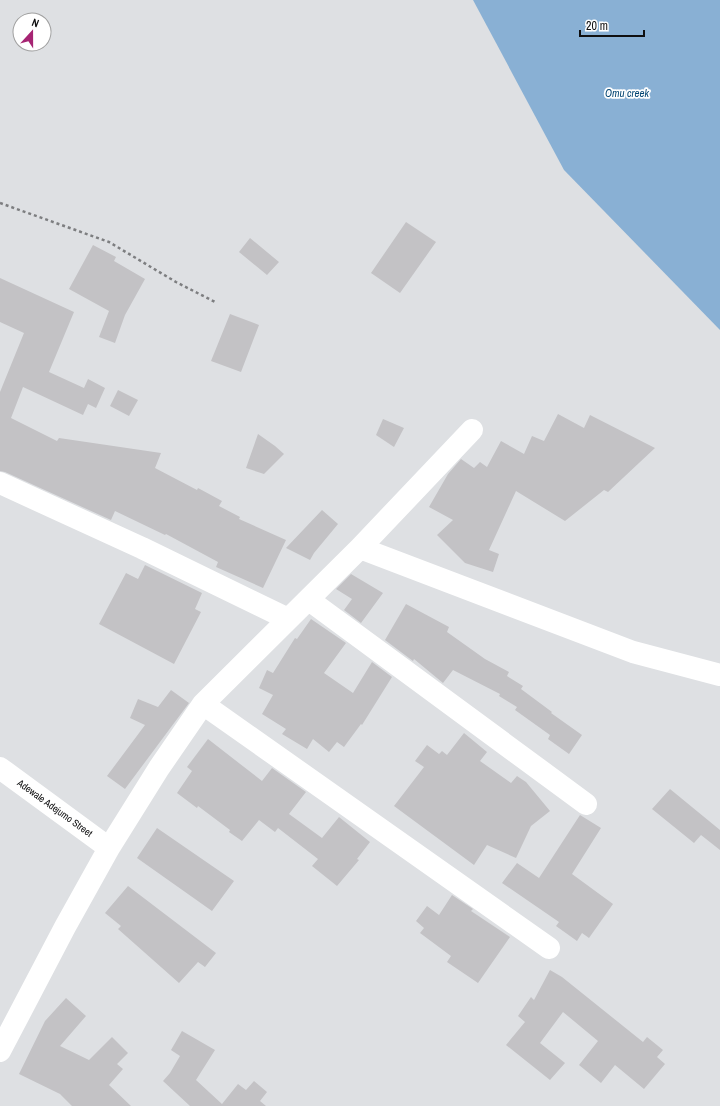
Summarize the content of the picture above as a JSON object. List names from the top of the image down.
{
  "streets": {
    "street": ["Adewale Adejumo Street"]
  },
  "water": ["Omu creek"],
  "scale_bar": "20 m",
  "north": "top"
}
